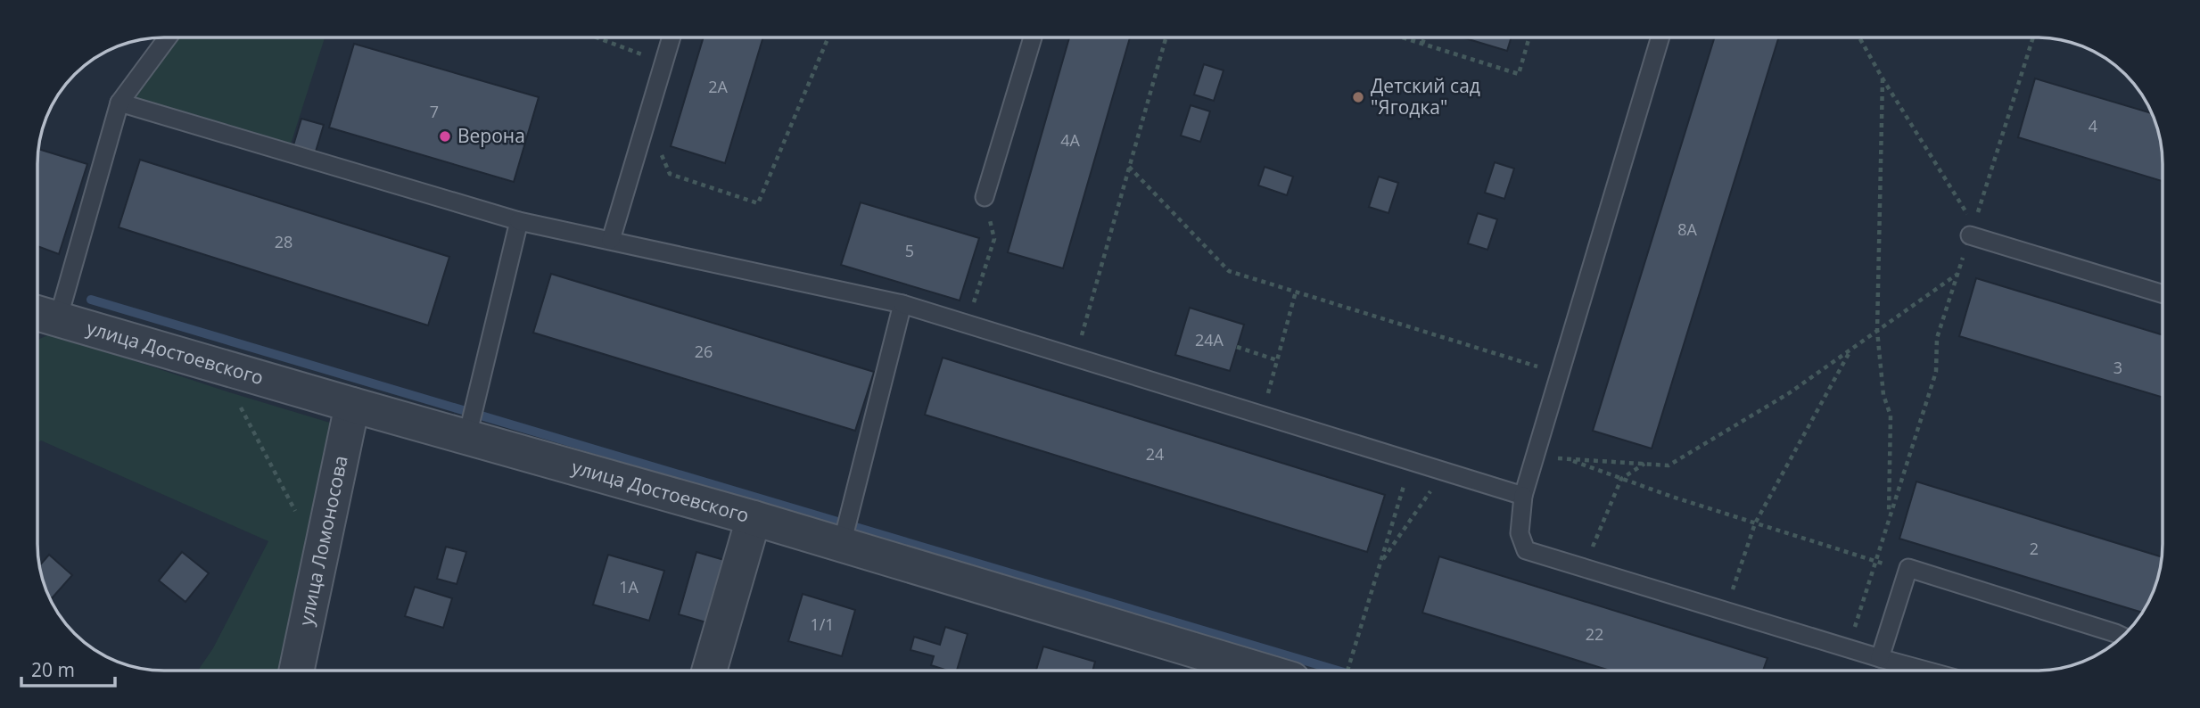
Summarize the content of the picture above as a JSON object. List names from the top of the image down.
{
  "streets": {
    "street": ["улица Достоевского", "улица Ломоносова"]
  },
  "crossings": [
    ["улица Достоевского", "улица Ломоносова"]
  ],
  "places": ["Детский сад \"Ягодка\"", "Верона"],
  "house_numbers": [
    "2А",
    "7",
    "4",
    "4А",
    "8А",
    "28",
    "5",
    "24А",
    "26",
    "3",
    "24",
    "2",
    "1А",
    "1/1",
    "22"
  ],
  "scale_bar": "20 m"
}
